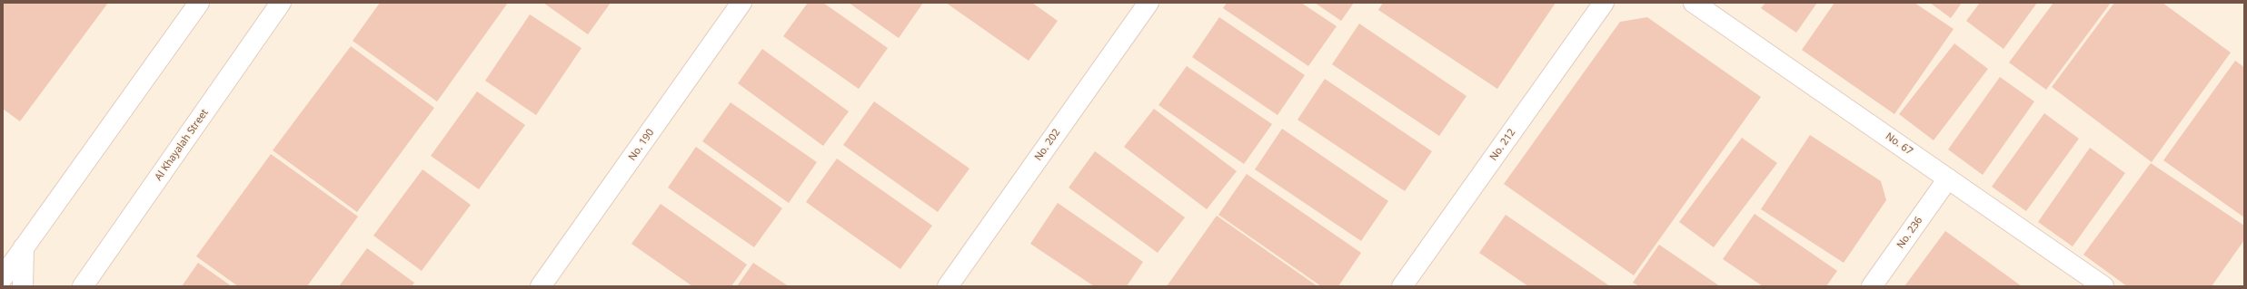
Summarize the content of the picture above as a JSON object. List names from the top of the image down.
{
  "streets": {
    "street": [
      "No. 67",
      "Al Khayalah Street",
      "No. 190",
      "No. 202",
      "No. 212",
      "No. 236"
    ]
  },
  "crossings": [
    ["No. 67", "No. 236"]
  ]
}
